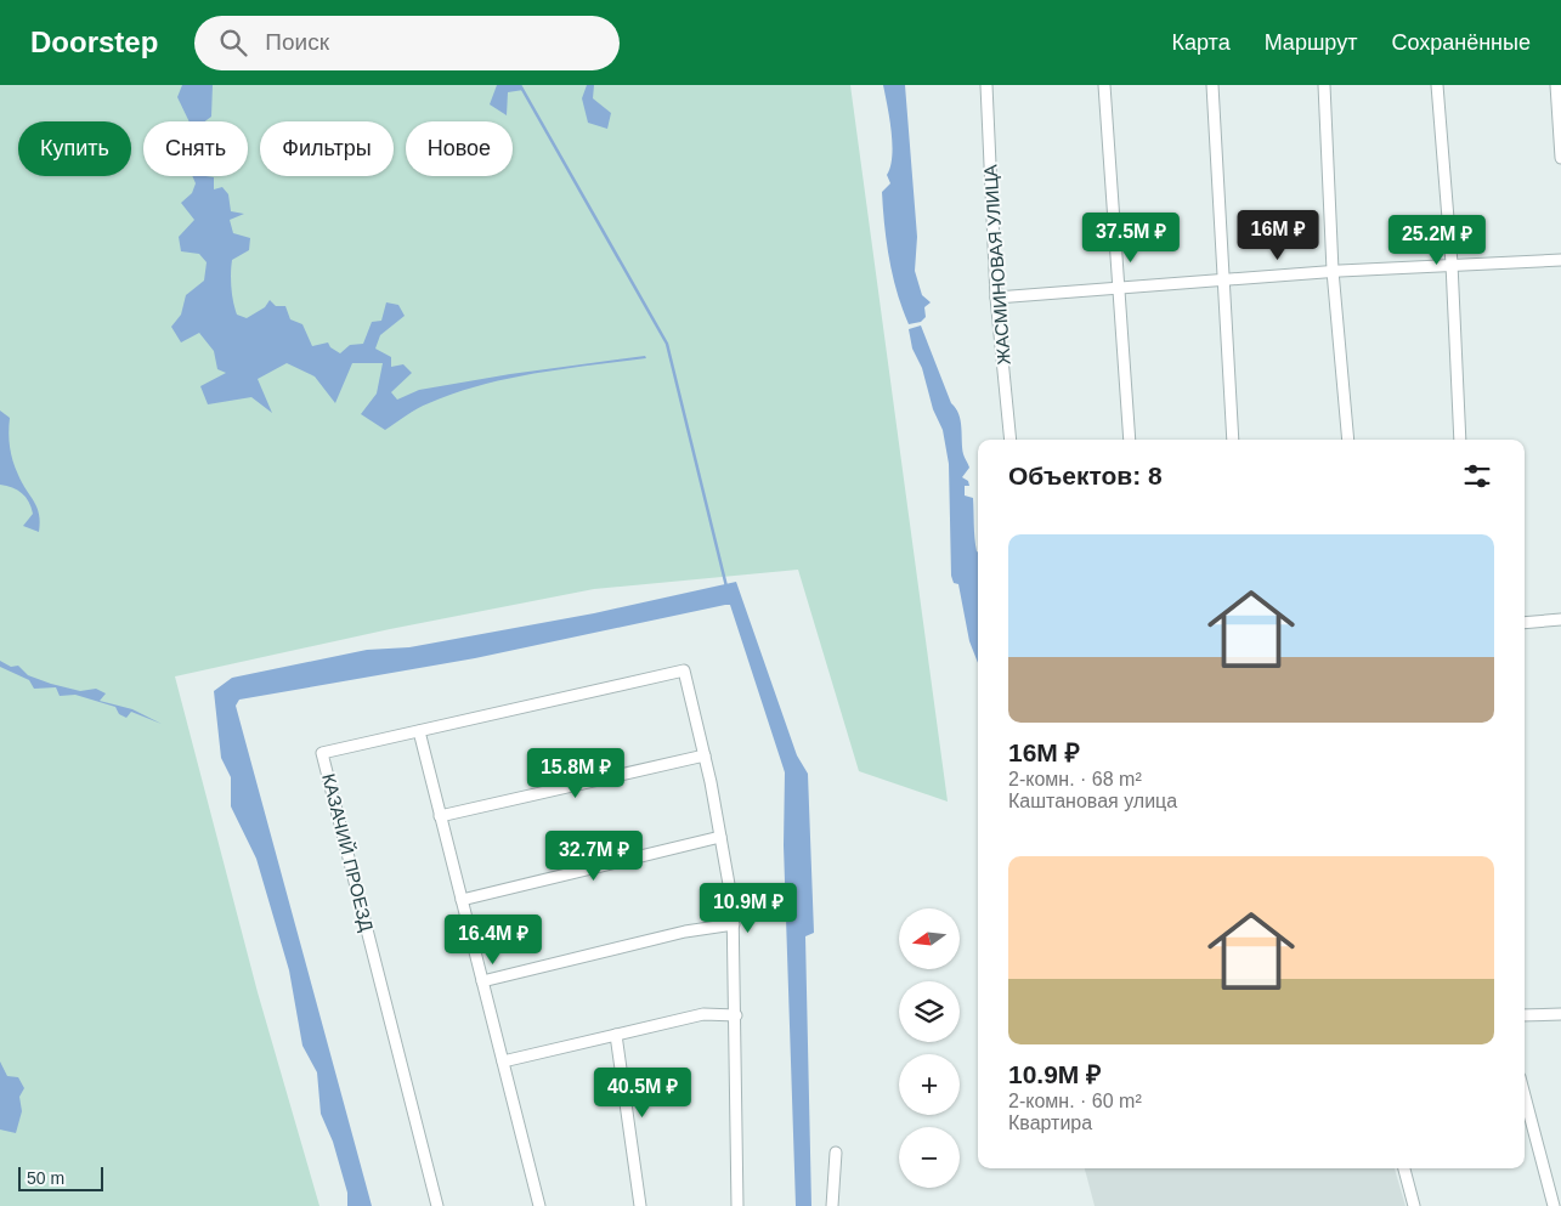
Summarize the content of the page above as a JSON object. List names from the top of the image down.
{
  "streets": {
    "street": ["ЖАСМИНОВАЯ УЛИЦА", "КАЗАЧИЙ ПРОЕЗД"]
  },
  "scale_bar": "50 m",
  "north": "left",
  "page": {
    "header": "Doorstep",
    "search": "Поиск",
    "nav": ["Карта", "Маршрут", "Сохранённые"],
    "chip": [
      "Купить",
      "Снять",
      "Фильтры",
      "Новое"
    ],
    "price": [
      "16M ₽",
      "37.5M ₽",
      "25.2M ₽",
      "15.8M ₽",
      "32.7M ₽",
      "10.9M ₽",
      "16.4M ₽",
      "40.5M ₽"
    ],
    "heading": "Объектов: 8",
    "list": [
      {
        "name": "16M ₽",
        "note": "2-комн. · 68 m² · Каштановая улица"
      },
      {
        "name": "10.9M ₽",
        "note": "2-комн. · 60 m² · Квартира"
      }
    ],
    "map_buttons": ["+", "−"],
    "scale": "50 m"
  }
}
